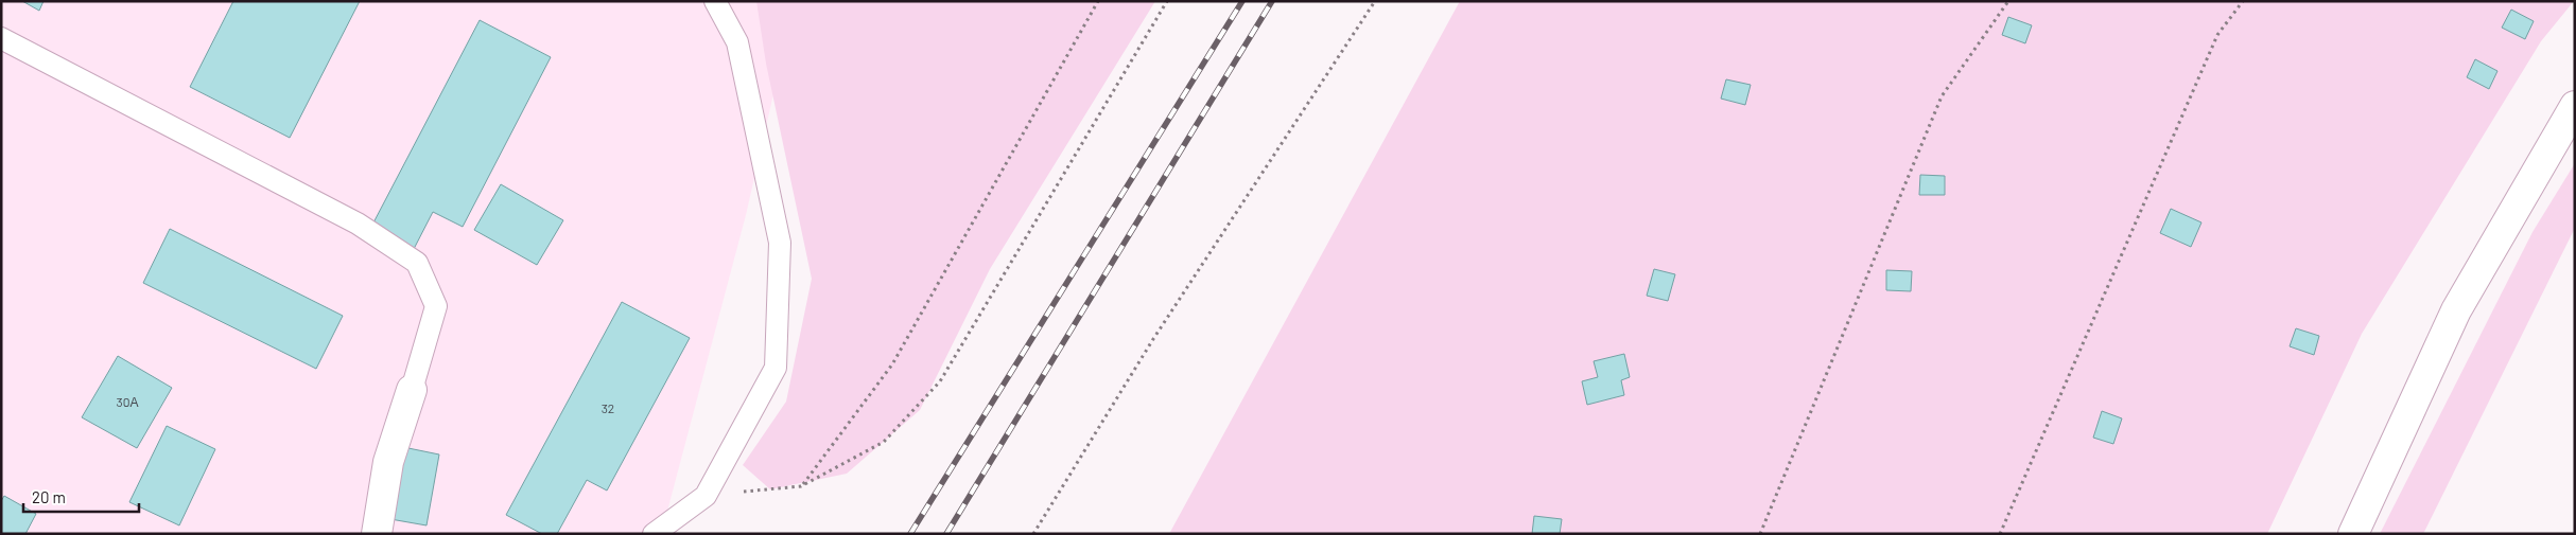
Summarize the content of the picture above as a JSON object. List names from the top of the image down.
{
  "house_numbers": ["30А", "32"],
  "scale_bar": "20 m"
}
